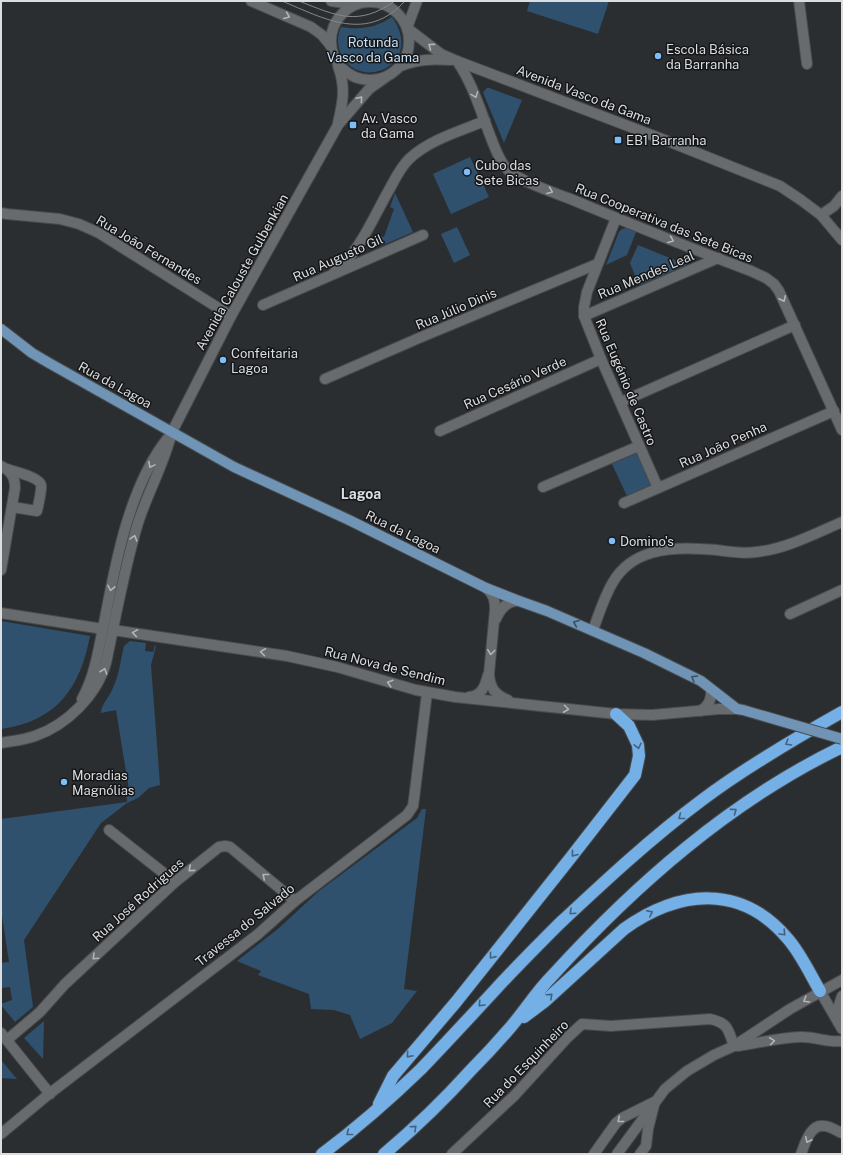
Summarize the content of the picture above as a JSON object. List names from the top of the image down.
{
  "streets": {
    "main road": ["Rua da Lagoa"],
    "street": [
      "Avenida Vasco da Gama",
      "Rua Cooperativa das Sete Bicas",
      "Rua João Fernandes",
      "Rua Augusto Gil",
      "Avenida Calouste Gulbenkian",
      "Rua Mendes Leal",
      "Rua Júlio Dinis",
      "Rua Eugénio de Castro",
      "Rua Cesário Verde",
      "Rua João Penha",
      "Rua Nova de Sendim",
      "Rua José Rodrigues",
      "Travessa do Salvado",
      "Rua do Esquinheiro"
    ]
  },
  "crossings": [
    ["Avenida Vasco da Gama", "Rua Cooperativa das Sete Bicas"],
    ["Avenida Vasco da Gama", "Avenida Calouste Gulbenkian"],
    ["Rua Cooperativa das Sete Bicas", "Rua Mendes Leal"],
    ["Rua Cooperativa das Sete Bicas", "Rua Eugénio de Castro"],
    ["Rua Cooperativa das Sete Bicas", "Rua João Penha"],
    ["Rua João Fernandes", "Avenida Calouste Gulbenkian"],
    ["Avenida Calouste Gulbenkian", "Rua da Lagoa"],
    ["Avenida Calouste Gulbenkian", "Rua Nova de Sendim"],
    ["Rua Mendes Leal", "Rua Eugénio de Castro"],
    ["Rua Júlio Dinis", "Rua Eugénio de Castro"],
    ["Rua Eugénio de Castro", "Rua Cesário Verde"],
    ["Rua Eugénio de Castro", "Rua João Penha"],
    ["Rua da Lagoa", "Rua Nova de Sendim"],
    ["Rua Nova de Sendim", "Travessa do Salvado"],
    ["Rua José Rodrigues", "Travessa do Salvado"]
  ],
  "one_way": ["Rua Cooperativa das Sete Bicas", "Rua José Rodrigues"],
  "districts": ["Lagoa"],
  "parks": ["Rotunda Vasco da Gama"],
  "places": {
    "other": [
      "Escola Básica da Barranha",
      "Cubo das Sete Bicas",
      "Confeitaria Lagoa",
      "Domino's",
      "Moradias Magnólias"
    ],
    "transit": ["Av. Vasco da Gama", "EB1 Barranha"]
  }
}
